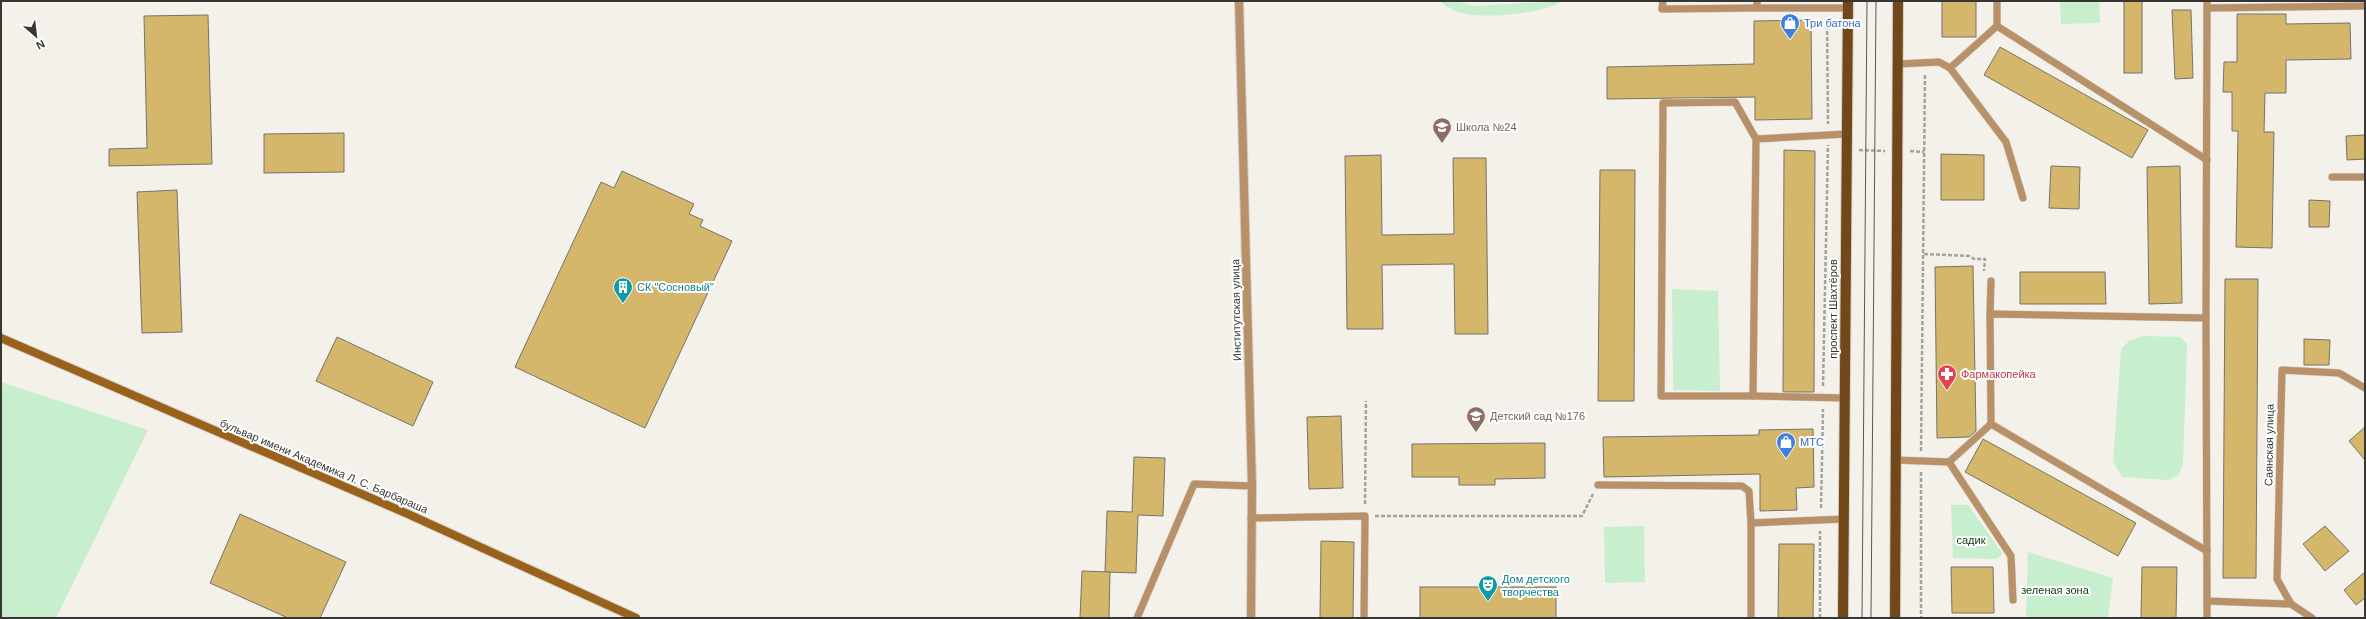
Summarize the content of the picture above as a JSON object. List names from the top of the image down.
{
  "streets": {
    "main road": ["проспект Шахтёров"],
    "street": ["Институтская улица", "бульвар имени Академика Л. С. Барбараша"],
    "lane": ["Саянская улица"]
  },
  "parks": ["садик", "зеленая зона"],
  "places": {
    "shop": ["Три батона", "МТС"],
    "school or university": ["Школа №24", "Детский сад №176"],
    "building": ["СК \"Сосновый\""],
    "pharmacy": ["Фармакопейка"],
    "theatre": ["Дом детского творчества"]
  },
  "north": "bottom right"
}
